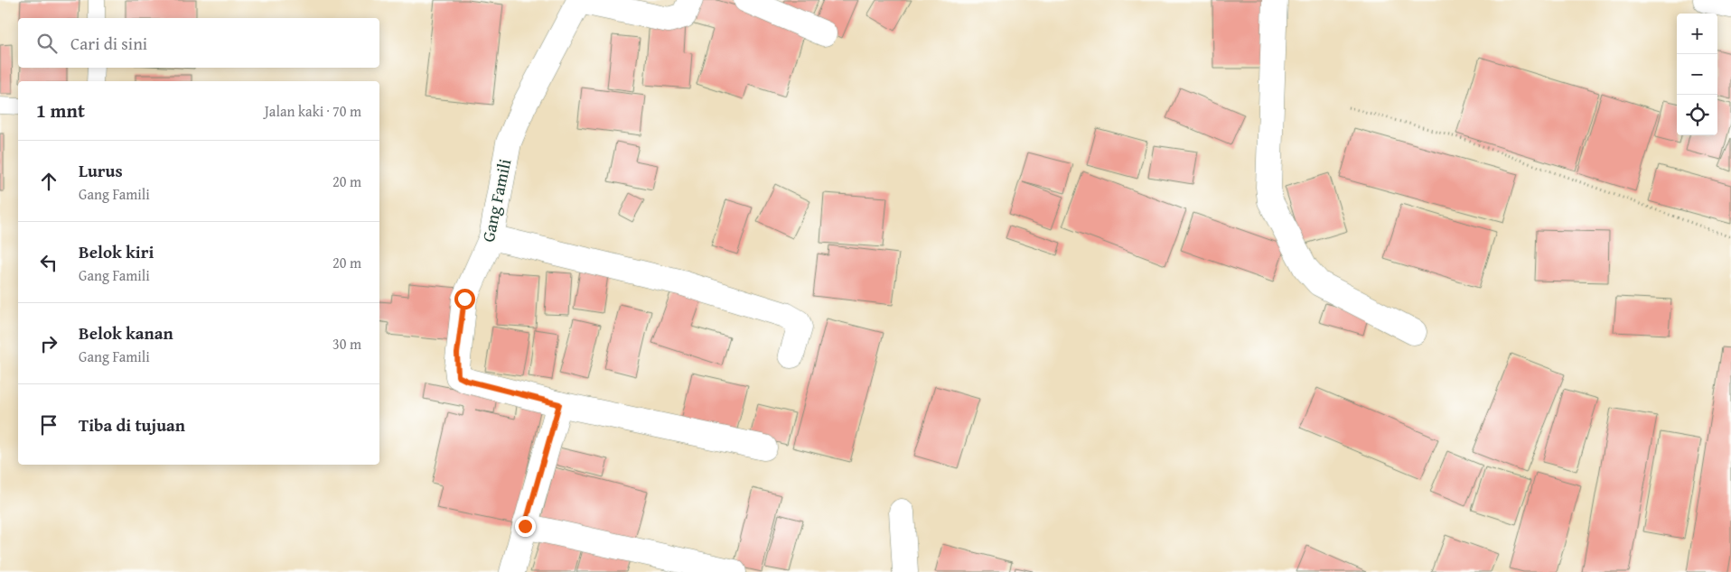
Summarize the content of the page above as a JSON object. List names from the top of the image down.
{
  "streets": {
    "street": ["Gang Famili"]
  },
  "page": {
    "map_buttons": ["+", "−"],
    "search": "Cari di sini",
    "heading": ["1 mnt", "Jalan kaki · 70 m"],
    "list": [
      ["Lurus", "Gang Famili", "20 m"],
      ["Belok kiri", "Gang Famili", "20 m"],
      ["Belok kanan", "Gang Famili", "30 m"],
      "Tiba di tujuan"
    ]
  }
}
